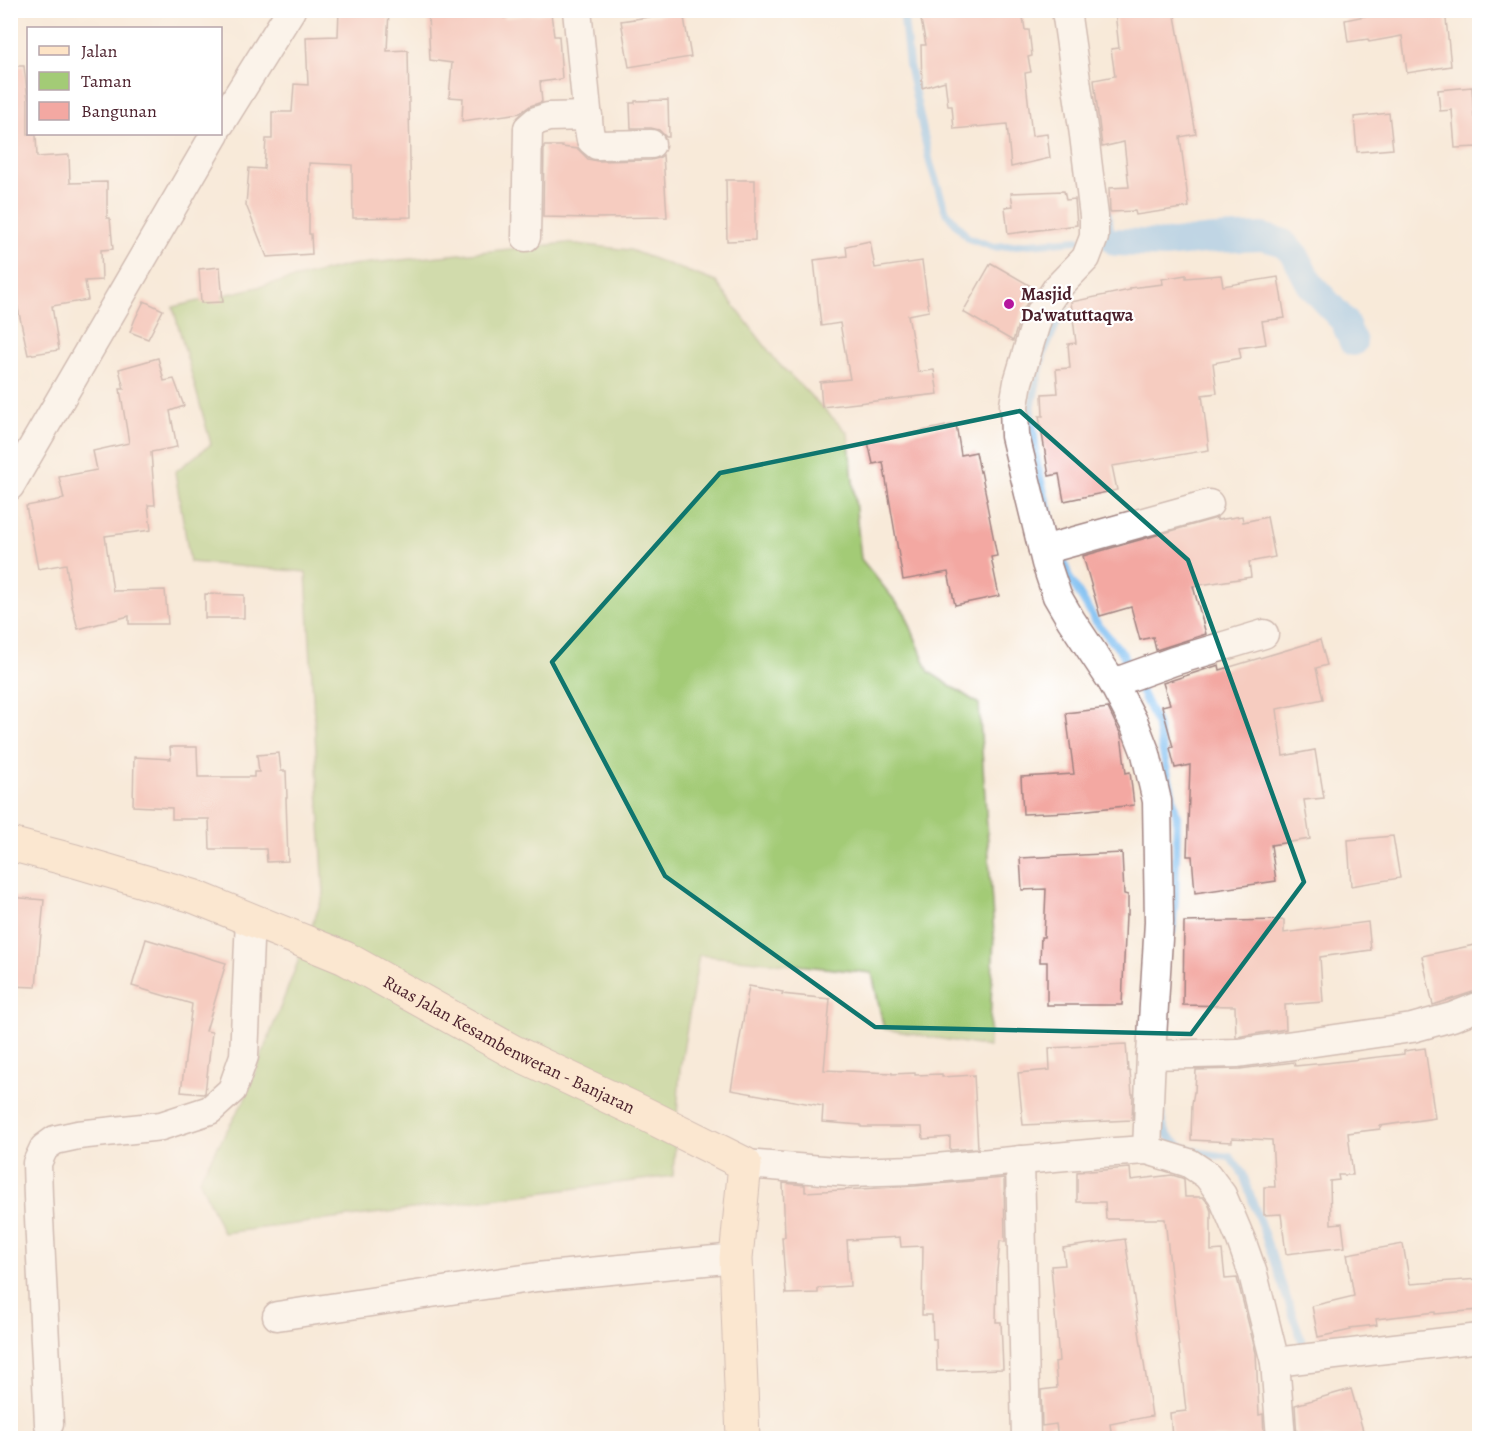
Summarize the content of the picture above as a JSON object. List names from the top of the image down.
{
  "streets": {
    "main road": ["Ruas Jalan Kesambenwetan - Banjaran"]
  },
  "places": ["Masjid Da'watuttaqwa"],
  "legend": ["Jalan", "Taman", "Bangunan"]
}
